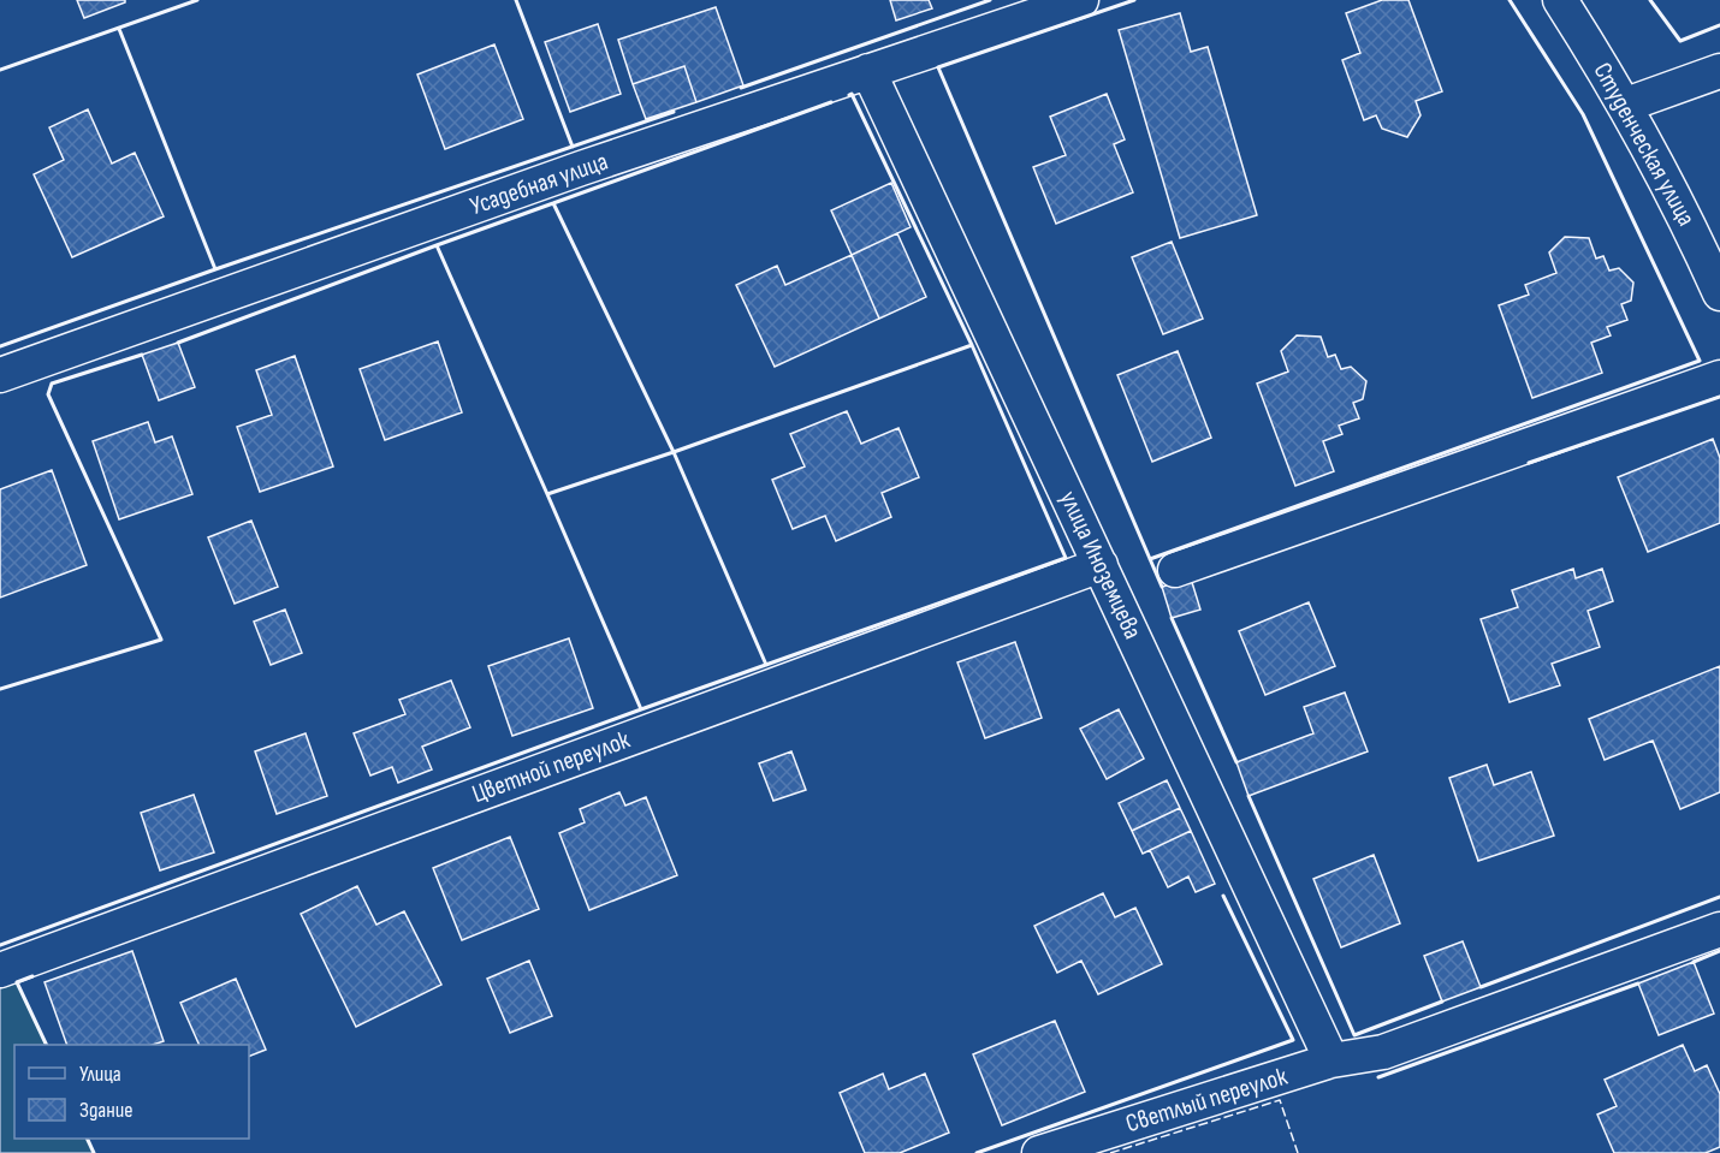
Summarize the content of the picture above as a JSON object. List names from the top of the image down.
{
  "streets": {
    "street": [
      "Студенческая улица",
      "Усадебная улица",
      "улица Иноземцева",
      "Цветной переулок",
      "Светлый переулок"
    ]
  },
  "crossings": [
    ["Усадебная улица", "улица Иноземцева"],
    ["улица Иноземцева", "Цветной переулок"],
    ["улица Иноземцева", "Светлый переулок"]
  ],
  "legend": ["Улица", "Здание"]
}
